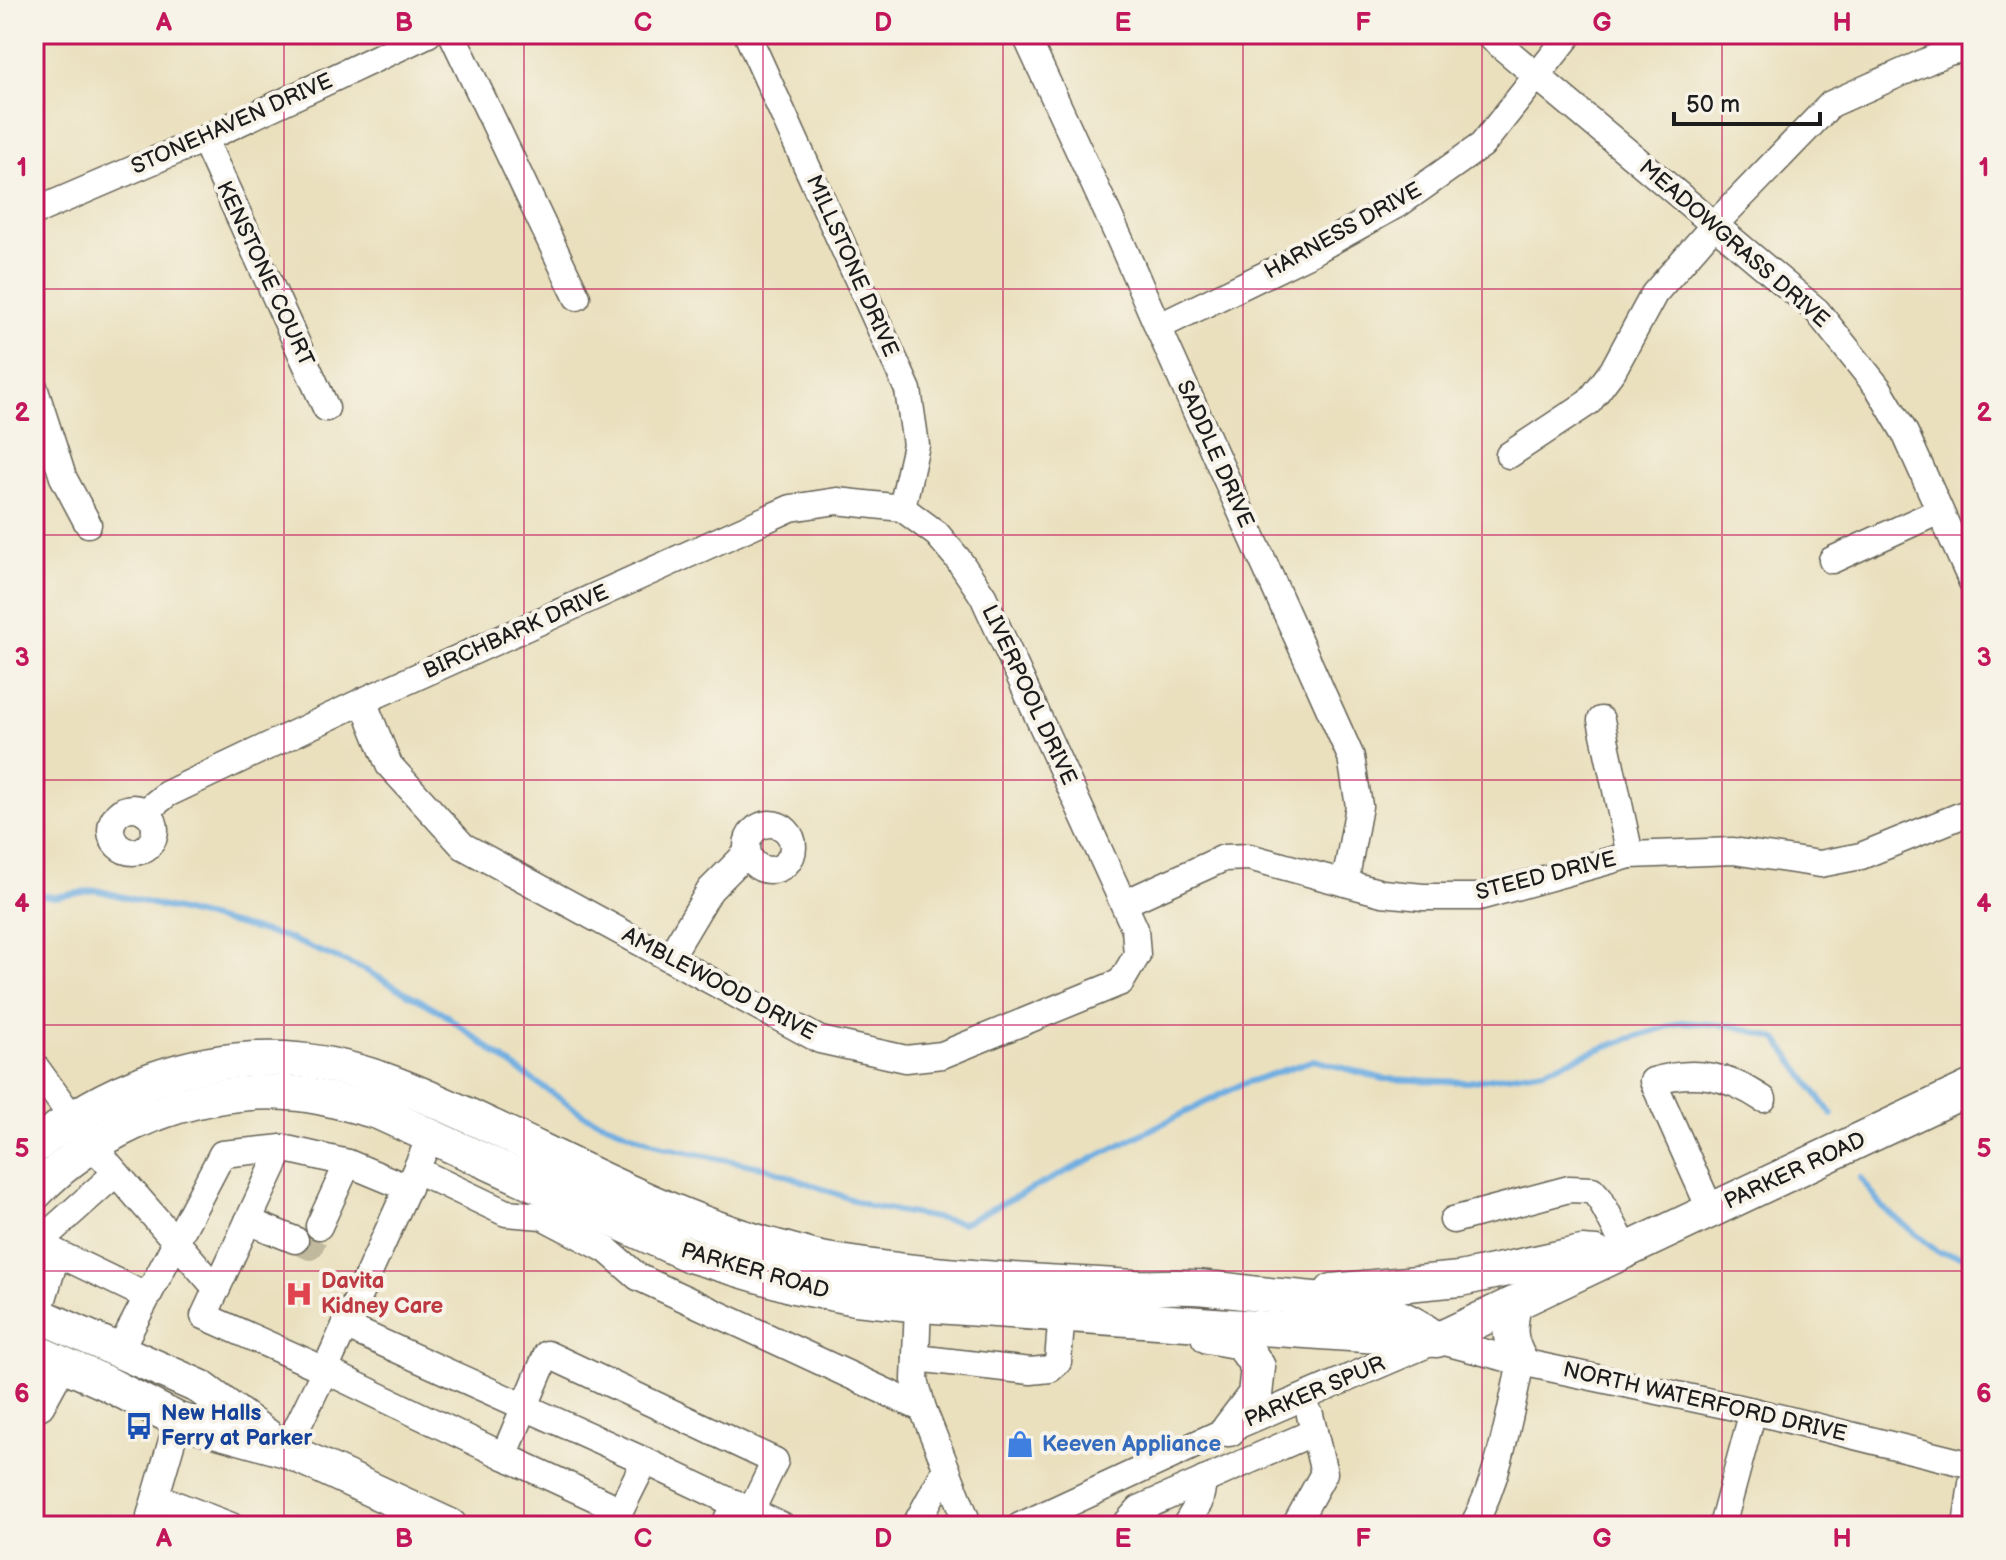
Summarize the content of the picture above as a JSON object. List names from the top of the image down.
{
  "streets": {
    "main road": ["PARKER ROAD"],
    "street": [
      "STONEHAVEN DRIVE",
      "HARNESS DRIVE",
      "MEADOWGRASS DRIVE",
      "MILLSTONE DRIVE",
      "KENSTONE COURT",
      "SADDLE DRIVE",
      "BIRCHBARK DRIVE",
      "LIVERPOOL DRIVE",
      "STEED DRIVE",
      "AMBLEWOOD DRIVE",
      "PARKER SPUR",
      "NORTH WATERFORD DRIVE"
    ]
  },
  "crossings": [
    ["STONEHAVEN DRIVE", "KENSTONE COURT"],
    ["HARNESS DRIVE", "MEADOWGRASS DRIVE"],
    ["HARNESS DRIVE", "SADDLE DRIVE"],
    ["MILLSTONE DRIVE", "BIRCHBARK DRIVE"],
    ["MILLSTONE DRIVE", "LIVERPOOL DRIVE"],
    ["SADDLE DRIVE", "STEED DRIVE"],
    ["BIRCHBARK DRIVE", "LIVERPOOL DRIVE"],
    ["BIRCHBARK DRIVE", "AMBLEWOOD DRIVE"],
    ["LIVERPOOL DRIVE", "STEED DRIVE"],
    ["LIVERPOOL DRIVE", "AMBLEWOOD DRIVE"],
    ["STEED DRIVE", "AMBLEWOOD DRIVE"],
    ["PARKER ROAD", "PARKER SPUR"],
    ["PARKER ROAD", "NORTH WATERFORD DRIVE"],
    ["PARKER SPUR", "NORTH WATERFORD DRIVE"]
  ],
  "places": {
    "hospital": ["Davita Kidney Care"],
    "bus stop": ["New Halls Ferry at Parker"],
    "shop": ["Keeven Appliance"]
  },
  "scale_bar": "50 m",
  "grid": {
    "columns": [
      "A",
      "B",
      "C",
      "D",
      "E",
      "F",
      "G",
      "H"
    ],
    "rows": [
      "1",
      "2",
      "3",
      "4",
      "5",
      "6"
    ]
  }
}
